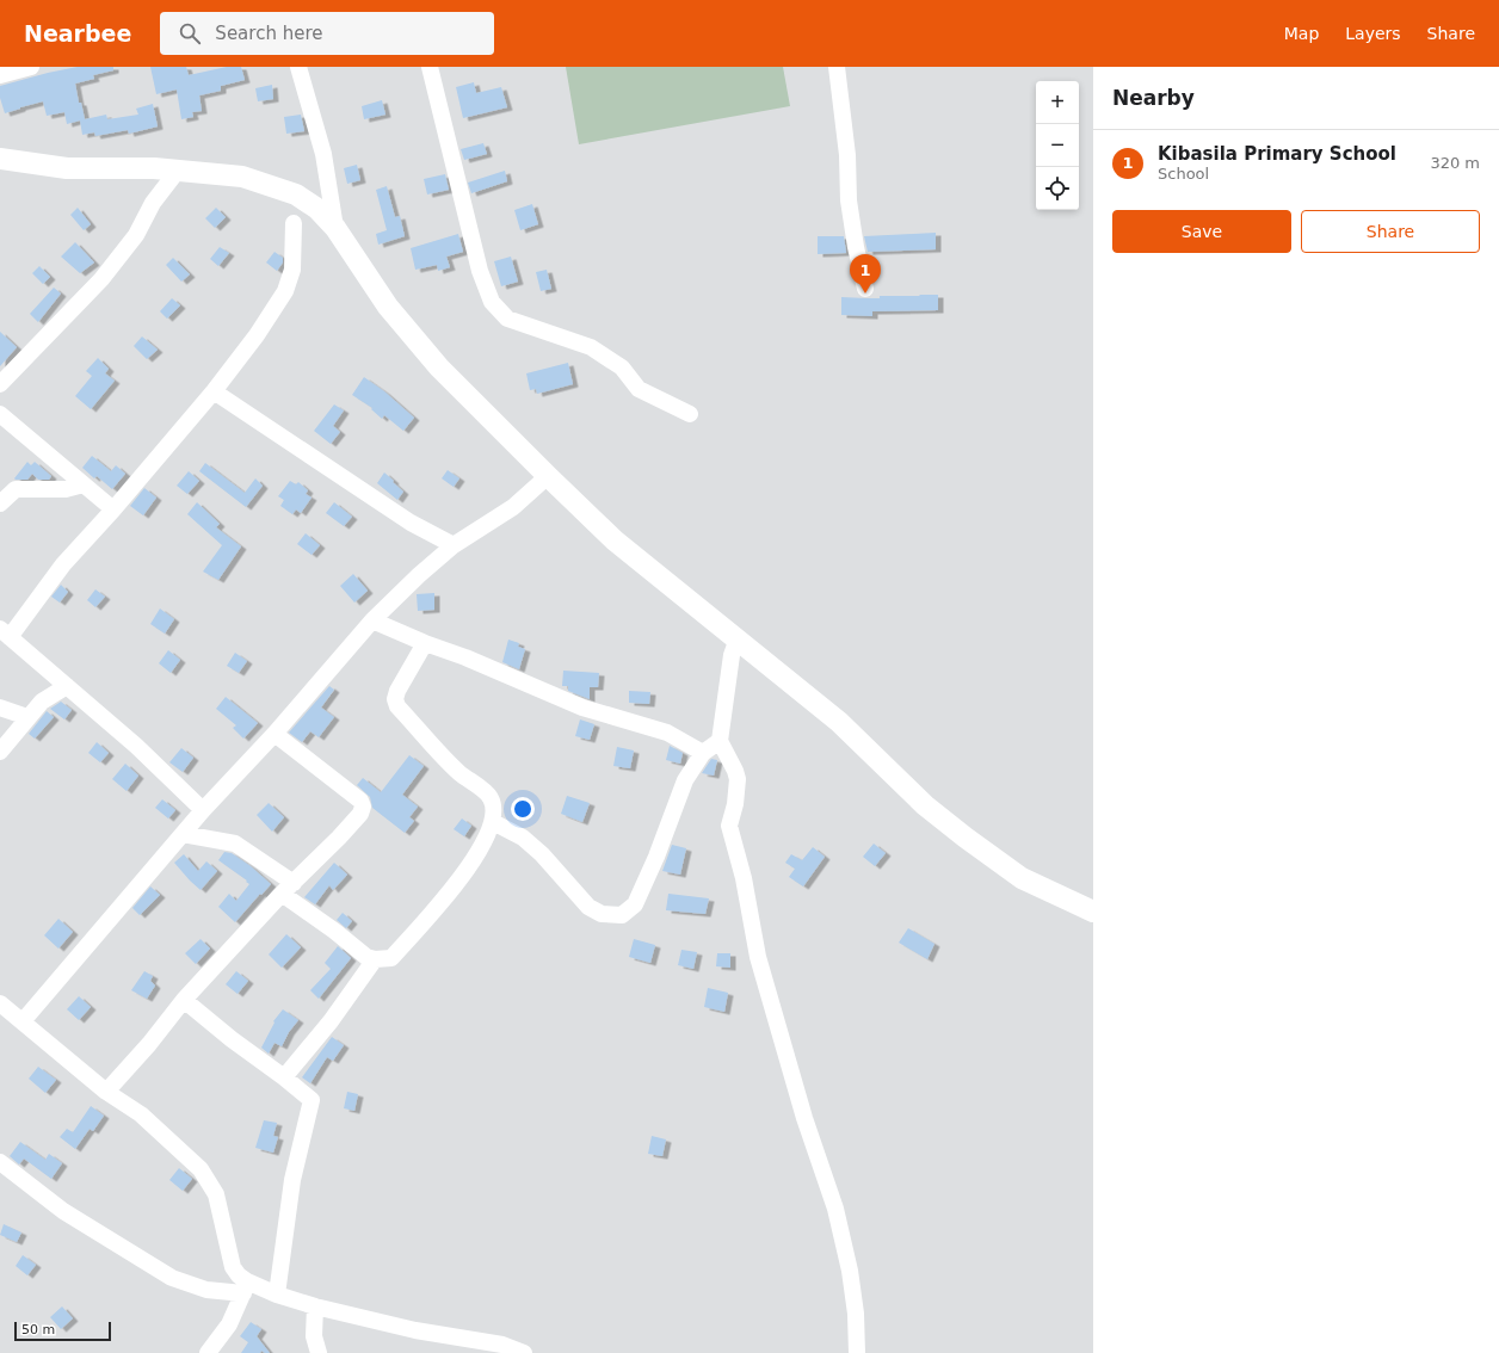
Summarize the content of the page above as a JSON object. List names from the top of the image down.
{
  "scale_bar": "50 m",
  "page": {
    "header": "Nearbee",
    "search": "Search here",
    "nav": ["Map", "Layers", "Share"],
    "heading": "Nearby",
    "map_buttons": ["+", "−"],
    "list": [
      {
        "mark": "1",
        "name": "Kibasila Primary School",
        "note": "School",
        "value": "320 m"
      }
    ],
    "buttons": ["Save", "Share"],
    "pins": "1",
    "scale": "50 m"
  }
}
